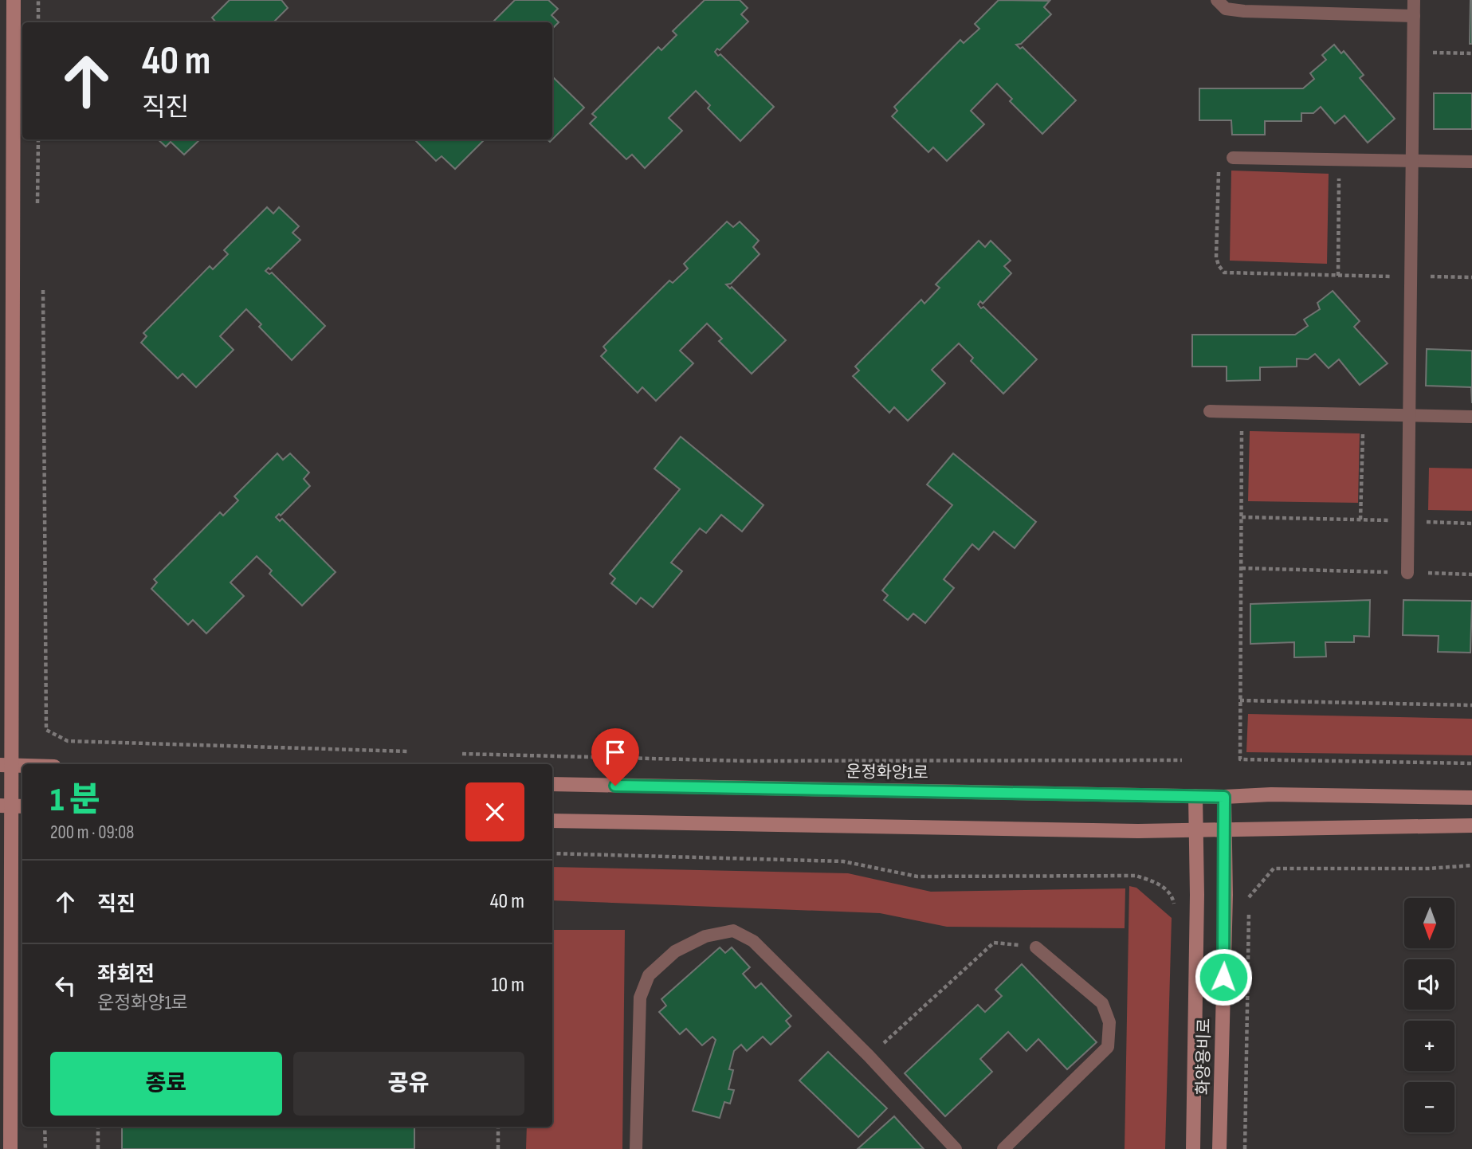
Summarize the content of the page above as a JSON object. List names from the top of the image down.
{
  "streets": {
    "street": ["운정화양1로", "화양용비로"]
  },
  "crossings": [
    ["운정화양1로", "화양용비로"]
  ],
  "north": "bottom",
  "page": {
    "turn": ["40 m", "직진"],
    "heading": ["1 분", "200 m · 09:08"],
    "list": [
      {
        "name": "직진",
        "value": "40 m"
      },
      {
        "name": "좌회전",
        "note": "운정화양1로",
        "value": "10 m"
      }
    ],
    "map_buttons": ["+", "−"],
    "buttons": ["종료", "공유"]
  }
}
